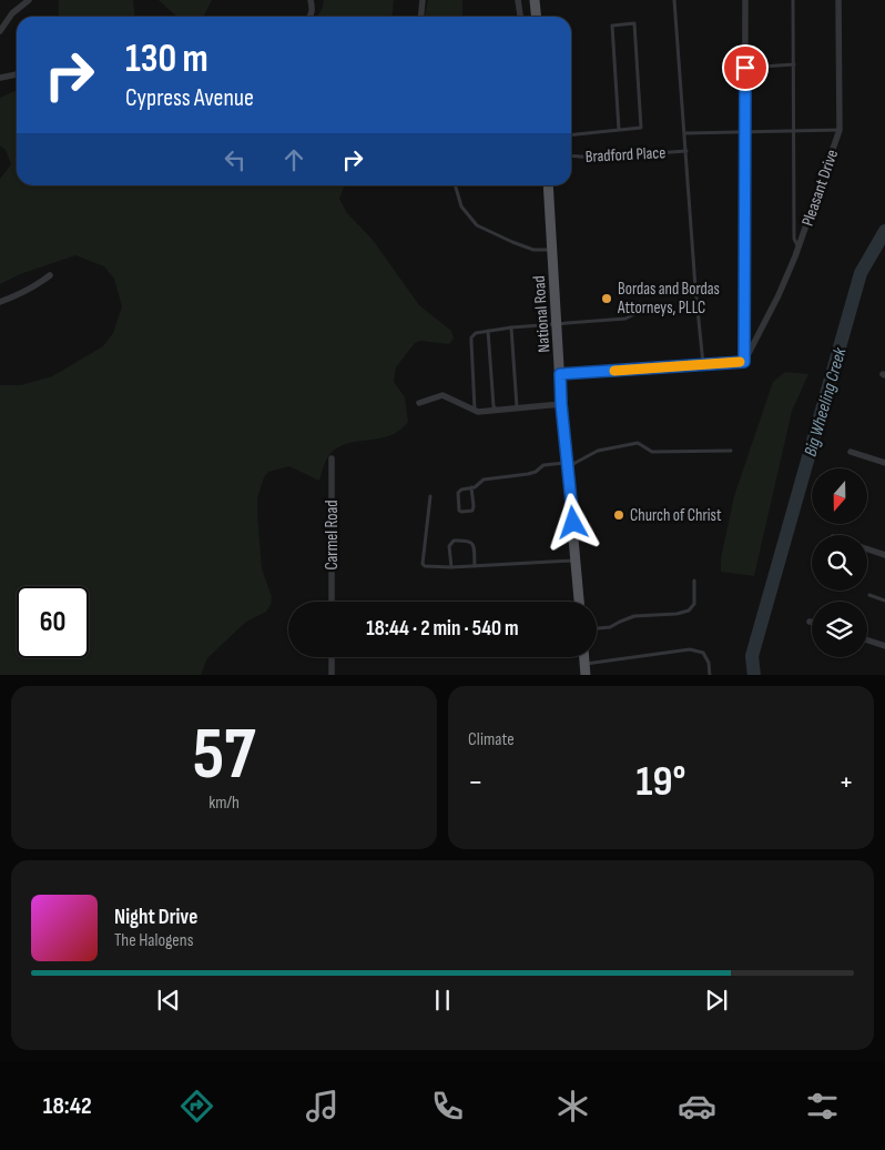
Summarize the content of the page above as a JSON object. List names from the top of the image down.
{
  "streets": {
    "main road": ["National Road"],
    "street": ["Pleasant Drive", "Carmel Road"],
    "lane": ["Bradford Place"]
  },
  "water": ["Big Wheeling Creek"],
  "places": ["Bordas and Bordas Attorneys, PLLC", "Church of Christ"],
  "north": "bottom",
  "page": {
    "turn": ["130 m", "Cypress Avenue"],
    "limit": "60",
    "trip": "18:44 · 2 min · 540 m",
    "tile": [
      ["57", "km/h"],
      "Climate"
    ],
    "heat": ["−", "19°", "+"],
    "song": ["Night Drive", "The Halogens"],
    "tabs": "18:42"
  }
}
